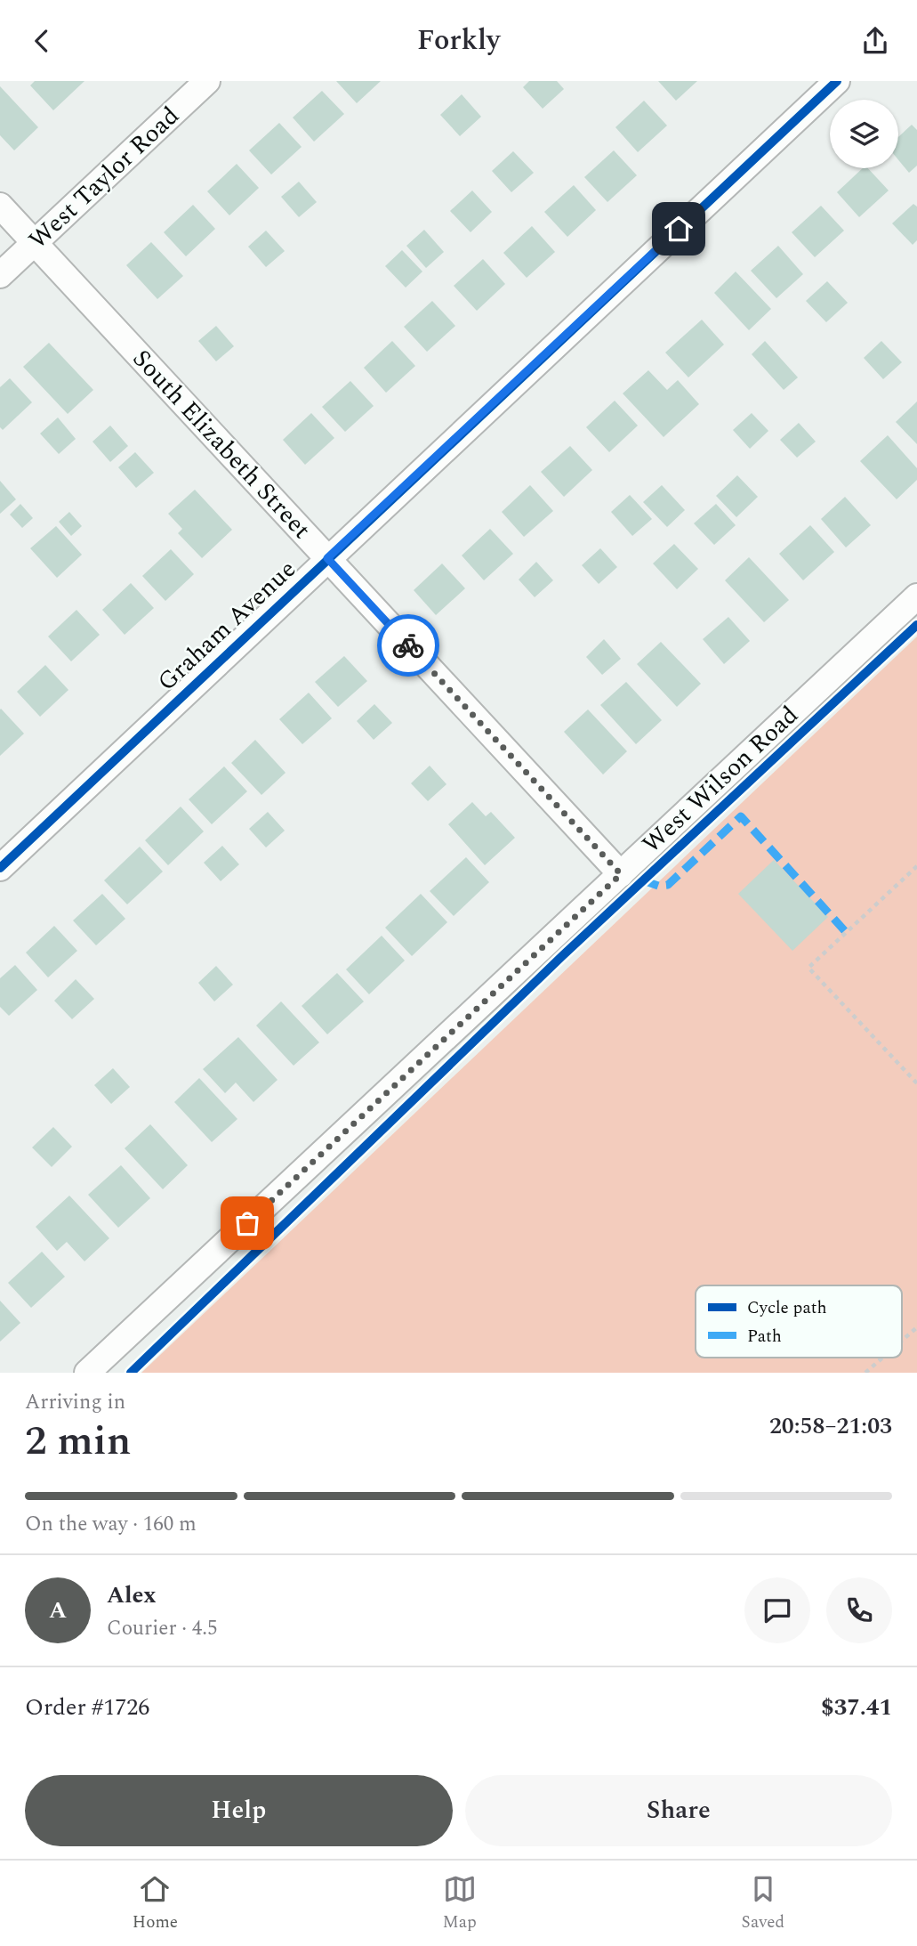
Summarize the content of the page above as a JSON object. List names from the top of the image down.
{
  "streets": {
    "street": [
      "West Taylor Road",
      "South Elizabeth Street",
      "Graham Avenue",
      "West Wilson Road"
    ]
  },
  "crossings": [
    ["West Taylor Road", "South Elizabeth Street"],
    ["South Elizabeth Street", "Graham Avenue"],
    ["South Elizabeth Street", "West Wilson Road"]
  ],
  "legend": ["Cycle path", "Path"],
  "page": {
    "header": "Forkly",
    "heading": ["2 min", "Arriving in", "20:58–21:03"],
    "panel": [
      "Alex",
      "Courier · 4.5",
      "Order #1726",
      "$37.41"
    ],
    "bar": "On the way · 160 m",
    "round": "A",
    "buttons": ["Help", "Share"],
    "tabs": ["Home", "Map", "Saved"]
  }
}
